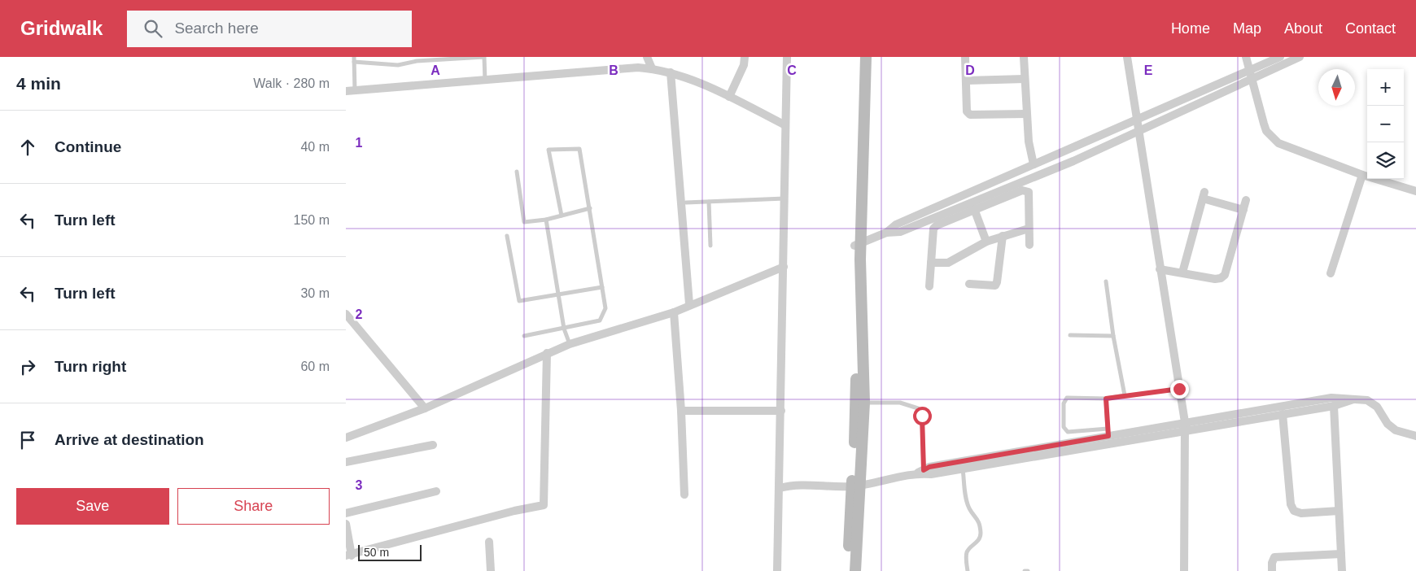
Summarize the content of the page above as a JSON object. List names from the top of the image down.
{
  "scale_bar": "50 m",
  "north": "bottom",
  "page": {
    "header": "Gridwalk",
    "search": "Search here",
    "nav": [
      "Home",
      "Map",
      "About",
      "Contact"
    ],
    "heading": ["4 min", "Walk · 280 m"],
    "map_buttons": ["+", "−"],
    "list": [
      ["Continue", "40 m"],
      ["Turn left", "150 m"],
      ["Turn left", "30 m"],
      ["Turn right", "60 m"],
      "Arrive at destination"
    ],
    "buttons": ["Save", "Share"],
    "scale": "50 m"
  },
  "grid": {
    "columns": [
      "A",
      "B",
      "C",
      "D",
      "E"
    ],
    "rows": ["1", "2", "3"]
  }
}
